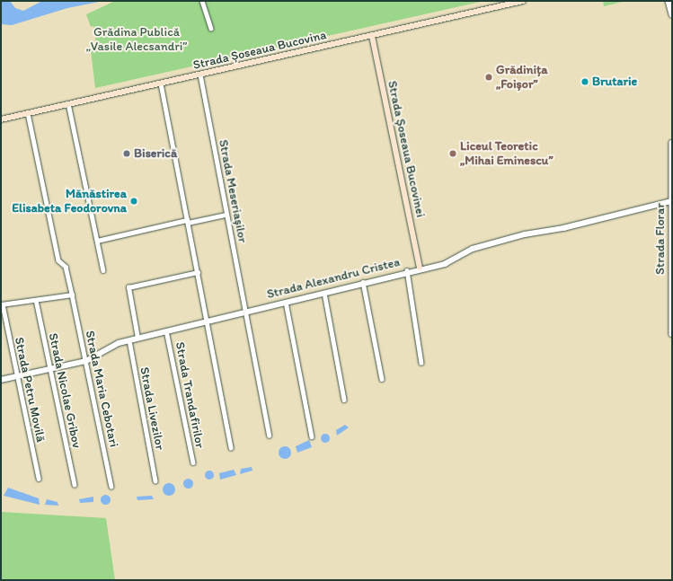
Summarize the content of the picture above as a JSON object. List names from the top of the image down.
{
  "streets": {
    "main road": ["Strada Șoseaua Bucovina", "Strada Șoseaua Bucovinei"],
    "street": [
      "Strada Meseriașilor",
      "Strada Florar",
      "Strada Alexandru Cristea",
      "Strada Maria Cebotari",
      "Strada Petru Movilă",
      "Strada Nicolae Gribov",
      "Strada Trandafirilor",
      "Strada Livezilor"
    ]
  },
  "crossings": [
    ["Strada Șoseaua Bucovina", "Strada Șoseaua Bucovinei"],
    ["Strada Șoseaua Bucovina", "Strada Meseriașilor"],
    ["Strada Șoseaua Bucovina", "Strada Maria Cebotari"],
    ["Strada Șoseaua Bucovinei", "Strada Alexandru Cristea"],
    ["Strada Meseriașilor", "Strada Alexandru Cristea"],
    ["Strada Florar", "Strada Alexandru Cristea"],
    ["Strada Alexandru Cristea", "Strada Maria Cebotari"],
    ["Strada Alexandru Cristea", "Strada Petru Movilă"],
    ["Strada Alexandru Cristea", "Strada Nicolae Gribov"],
    ["Strada Alexandru Cristea", "Strada Trandafirilor"],
    ["Strada Alexandru Cristea", "Strada Livezilor"]
  ],
  "parks": ["Grădina Publică „Vasile Alecsandri”"],
  "places": [
    "Grădinița „Foișor”",
    "Brutarie",
    "Biserică",
    "Liceul Teoretic „Mihai Eminescu”",
    "Mănăstirea Elisabeta Feodorovna"
  ]
}
